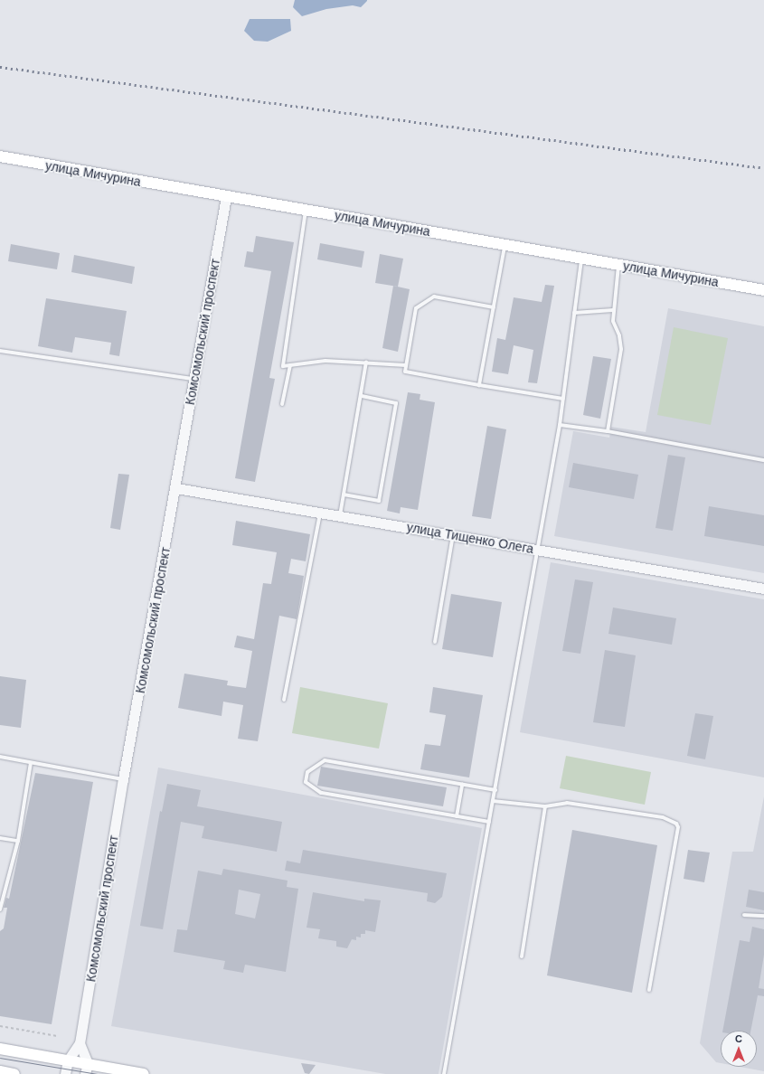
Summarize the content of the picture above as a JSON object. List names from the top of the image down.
{
  "streets": {
    "main road": ["улица Мичурина"],
    "street": ["Комсомольский проспект", "улица Тищенко Олега"]
  },
  "crossings": [
    ["улица Мичурина", "Комсомольский проспект"],
    ["Комсомольский проспект", "улица Тищенко Олега"]
  ],
  "north": "top"
}
